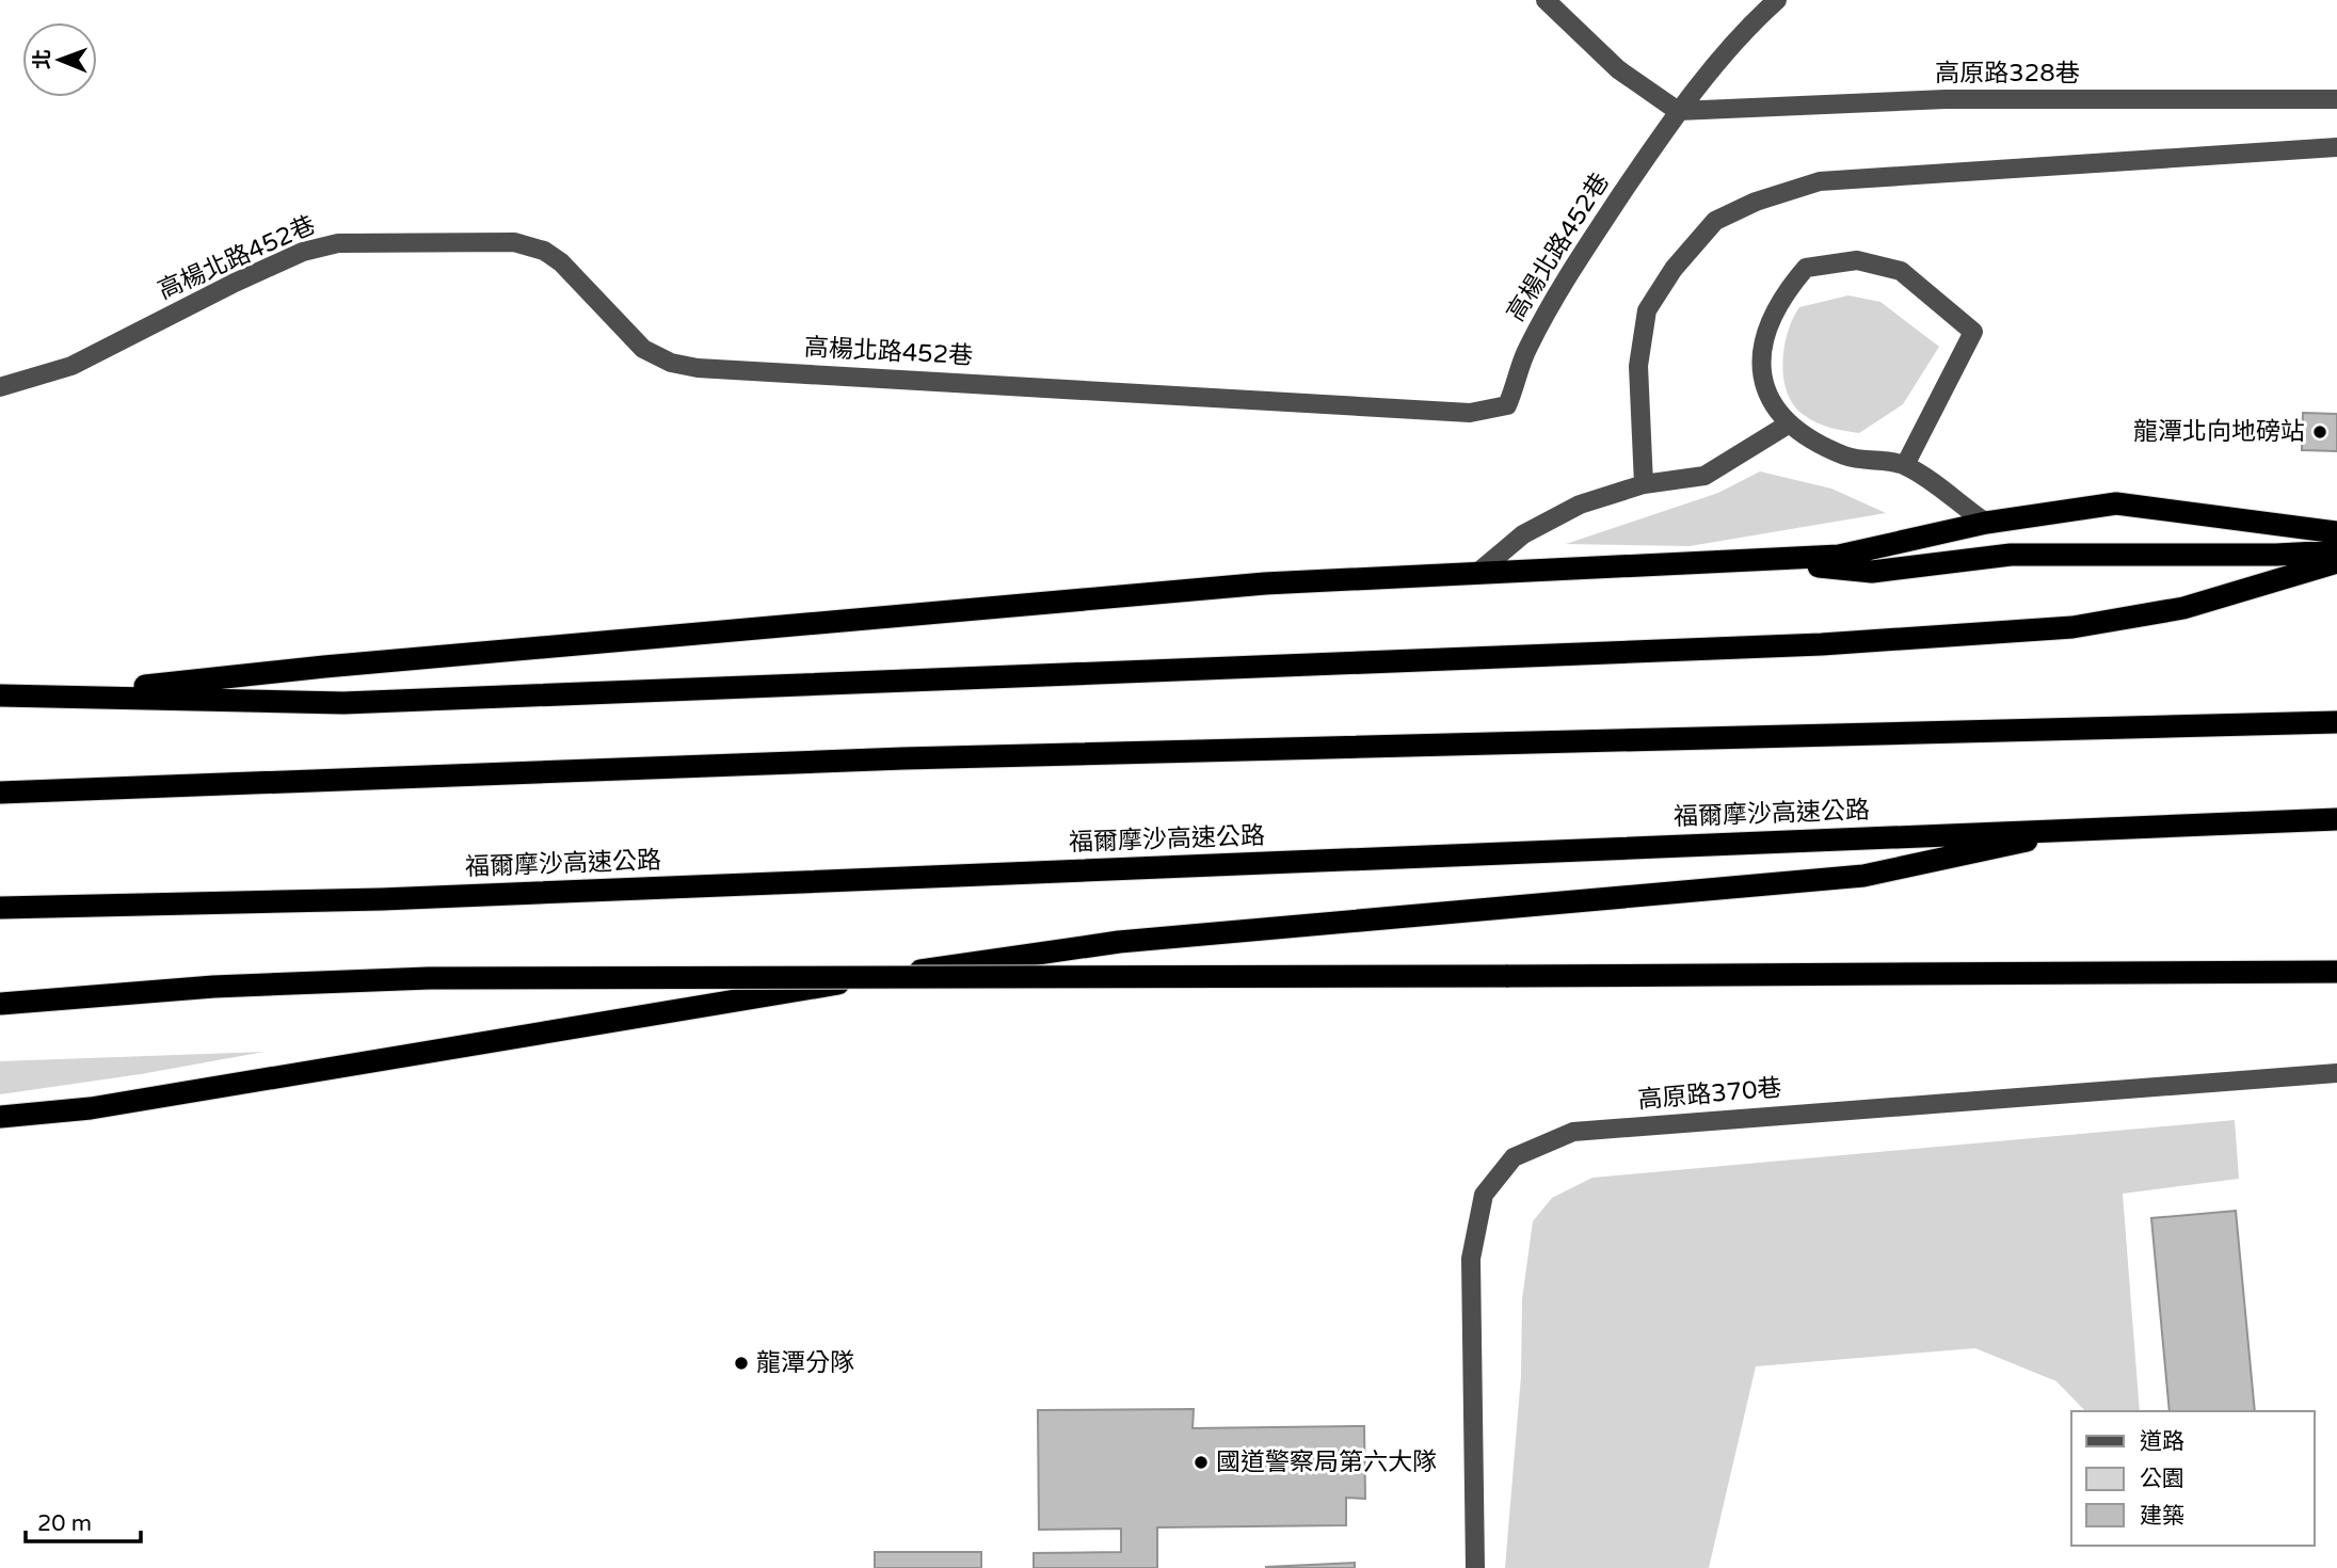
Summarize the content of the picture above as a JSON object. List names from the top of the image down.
{
  "streets": {
    "highway": ["福爾摩沙高速公路"],
    "street": ["高原路328巷", "高楊北路452巷", "高原路370巷"]
  },
  "crossings": [
    ["高原路328巷", "高楊北路452巷"]
  ],
  "places": ["龍潭北向地磅站", "龍潭分隊", "國道警察局第六大隊"],
  "legend": ["道路", "公園", "建築"],
  "scale_bar": "20 m",
  "north": "left"
}
